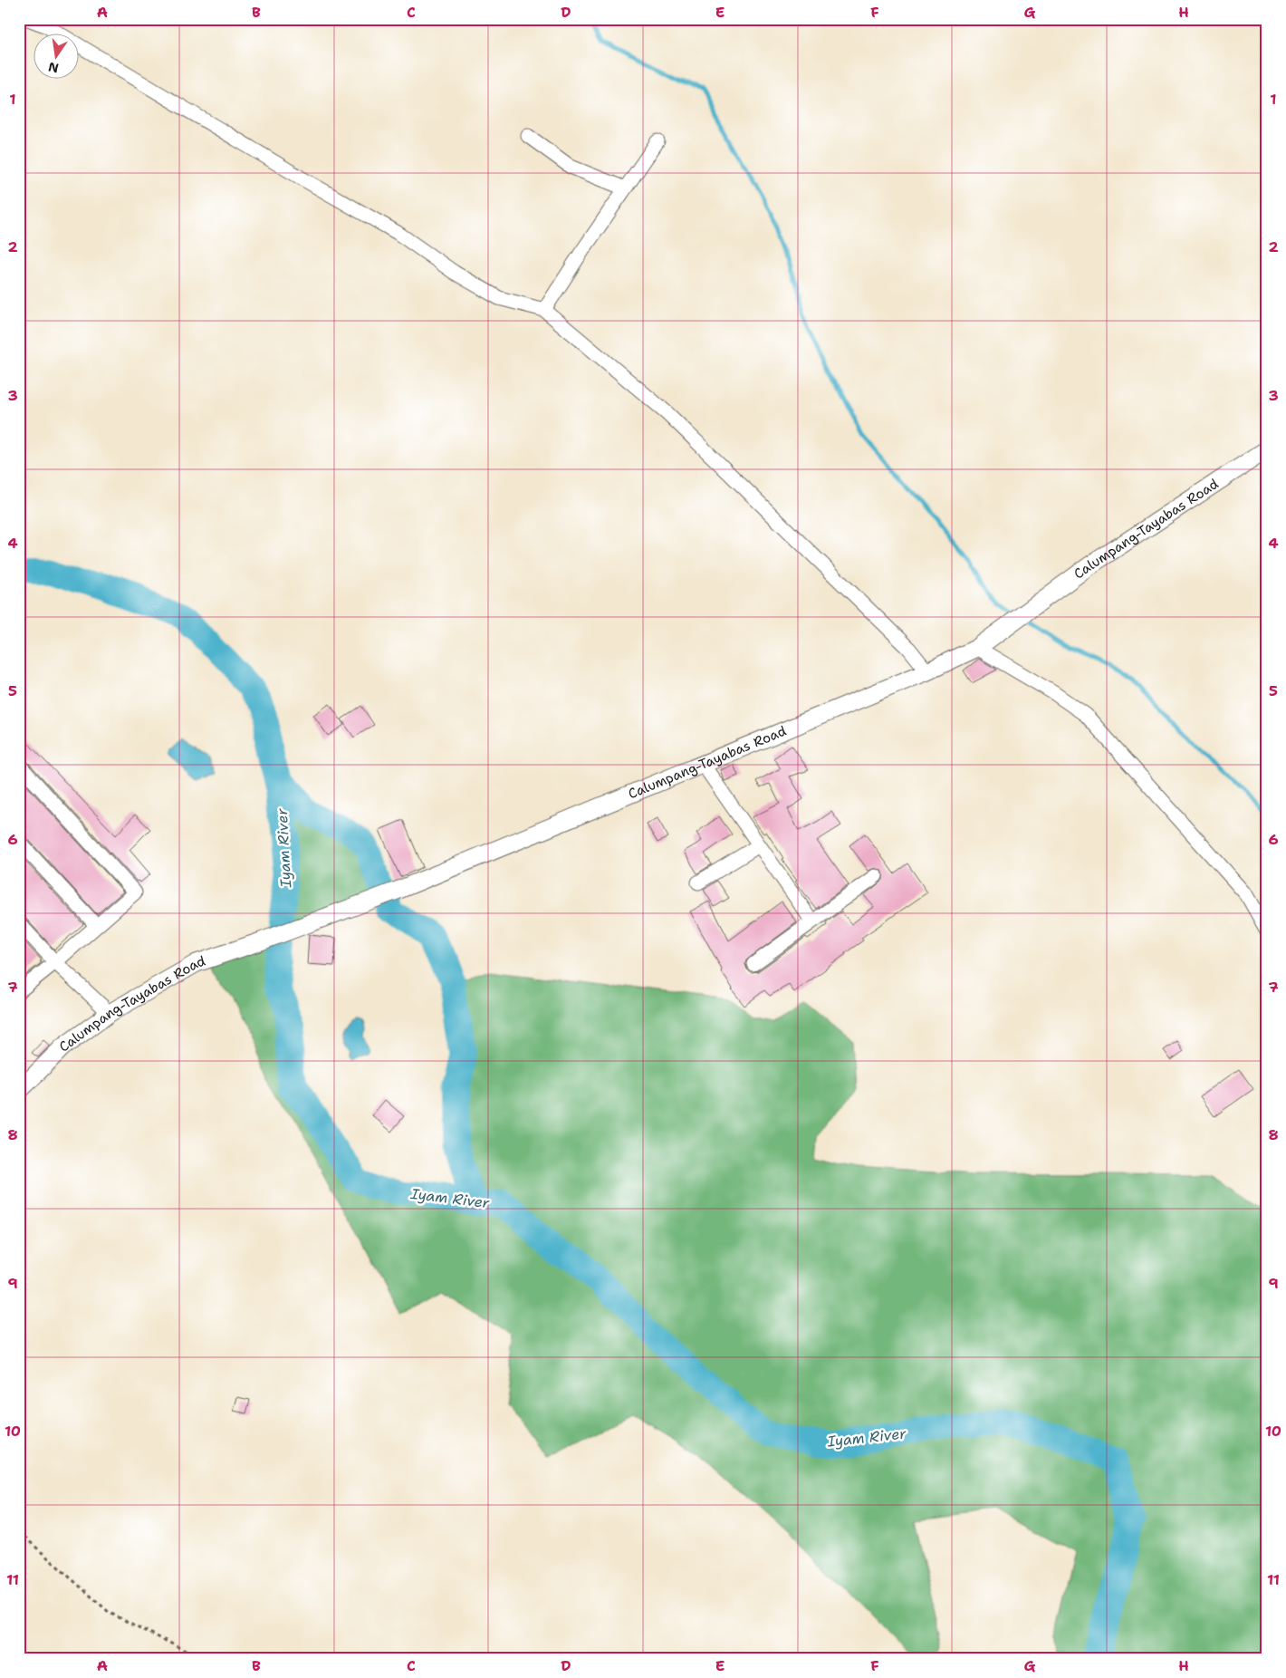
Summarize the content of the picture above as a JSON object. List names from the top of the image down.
{
  "streets": {
    "main road": ["Calumpang-Tayabas Road"]
  },
  "water": ["Iyam River"],
  "north": "bottom",
  "grid": {
    "columns": [
      "A",
      "B",
      "C",
      "D",
      "E",
      "F",
      "G",
      "H"
    ],
    "rows": [
      "1",
      "2",
      "3",
      "4",
      "5",
      "6",
      "7",
      "8",
      "9",
      "10",
      "11"
    ]
  }
}
